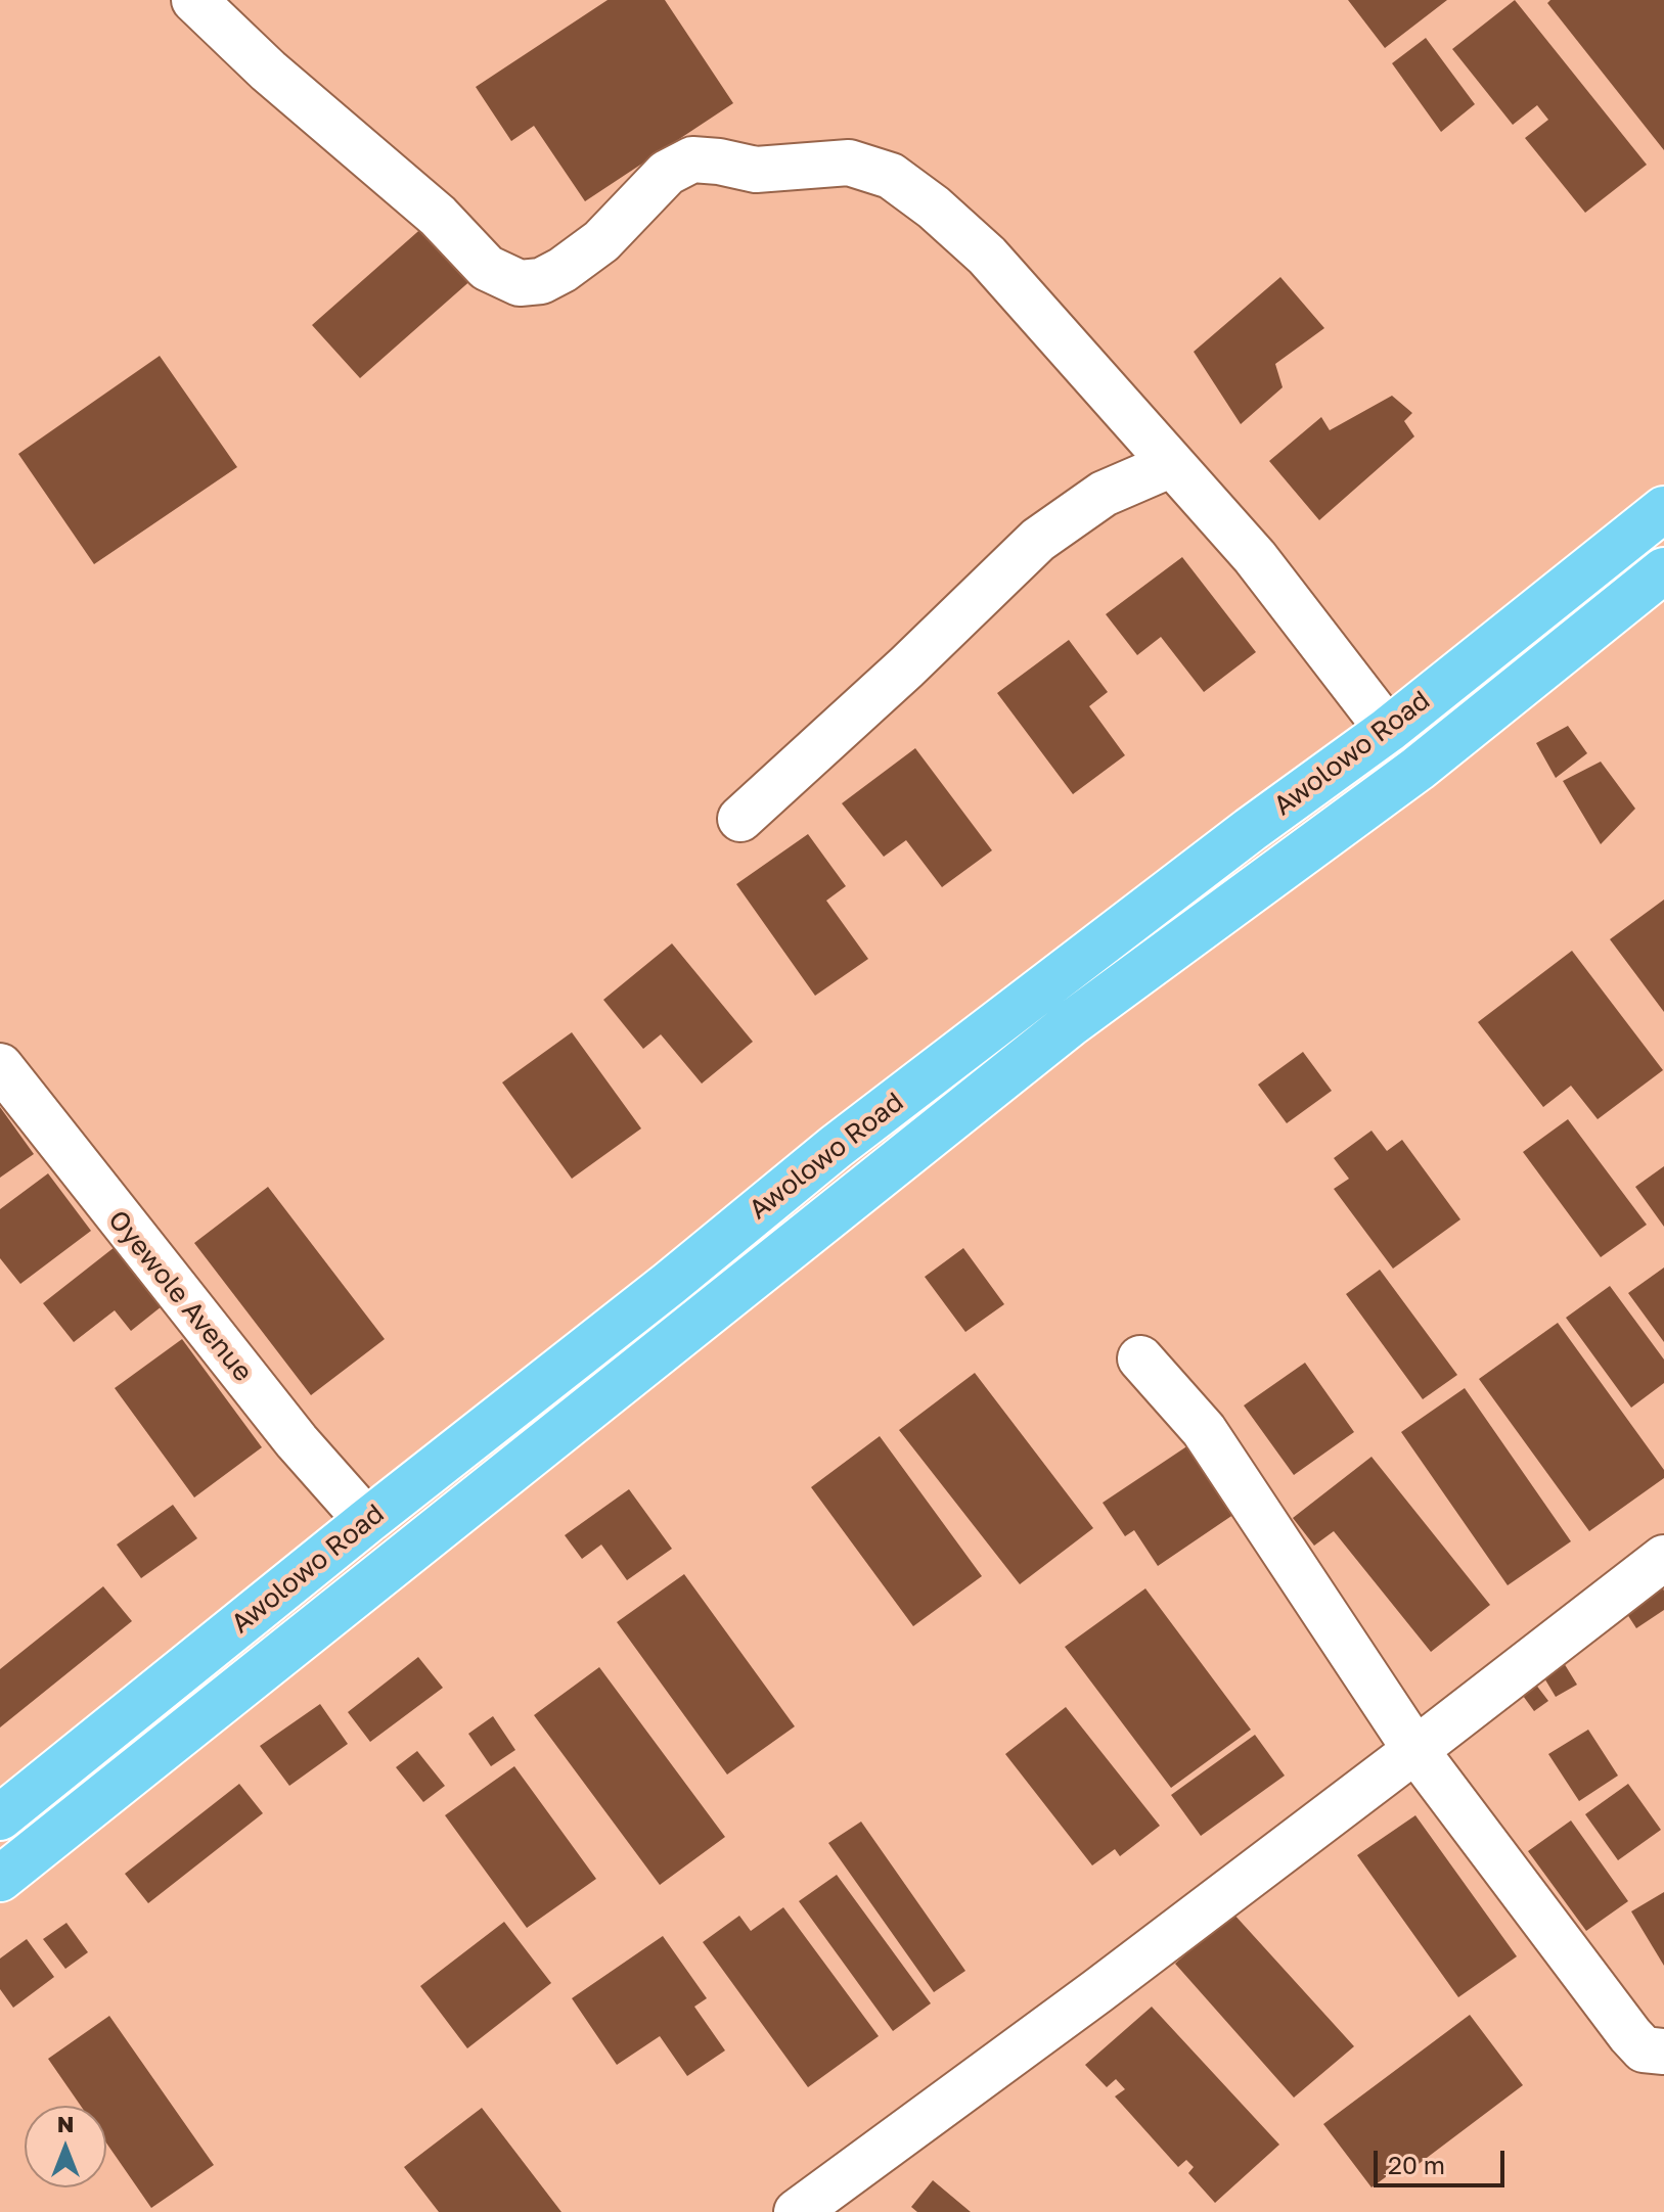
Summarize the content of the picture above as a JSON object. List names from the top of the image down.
{
  "streets": {
    "main road": ["Awolowo Road"],
    "street": ["Oyewole Avenue"]
  },
  "crossings": [
    ["Awolowo Road", "Oyewole Avenue"]
  ],
  "scale_bar": "20 m",
  "north": "top"
}
